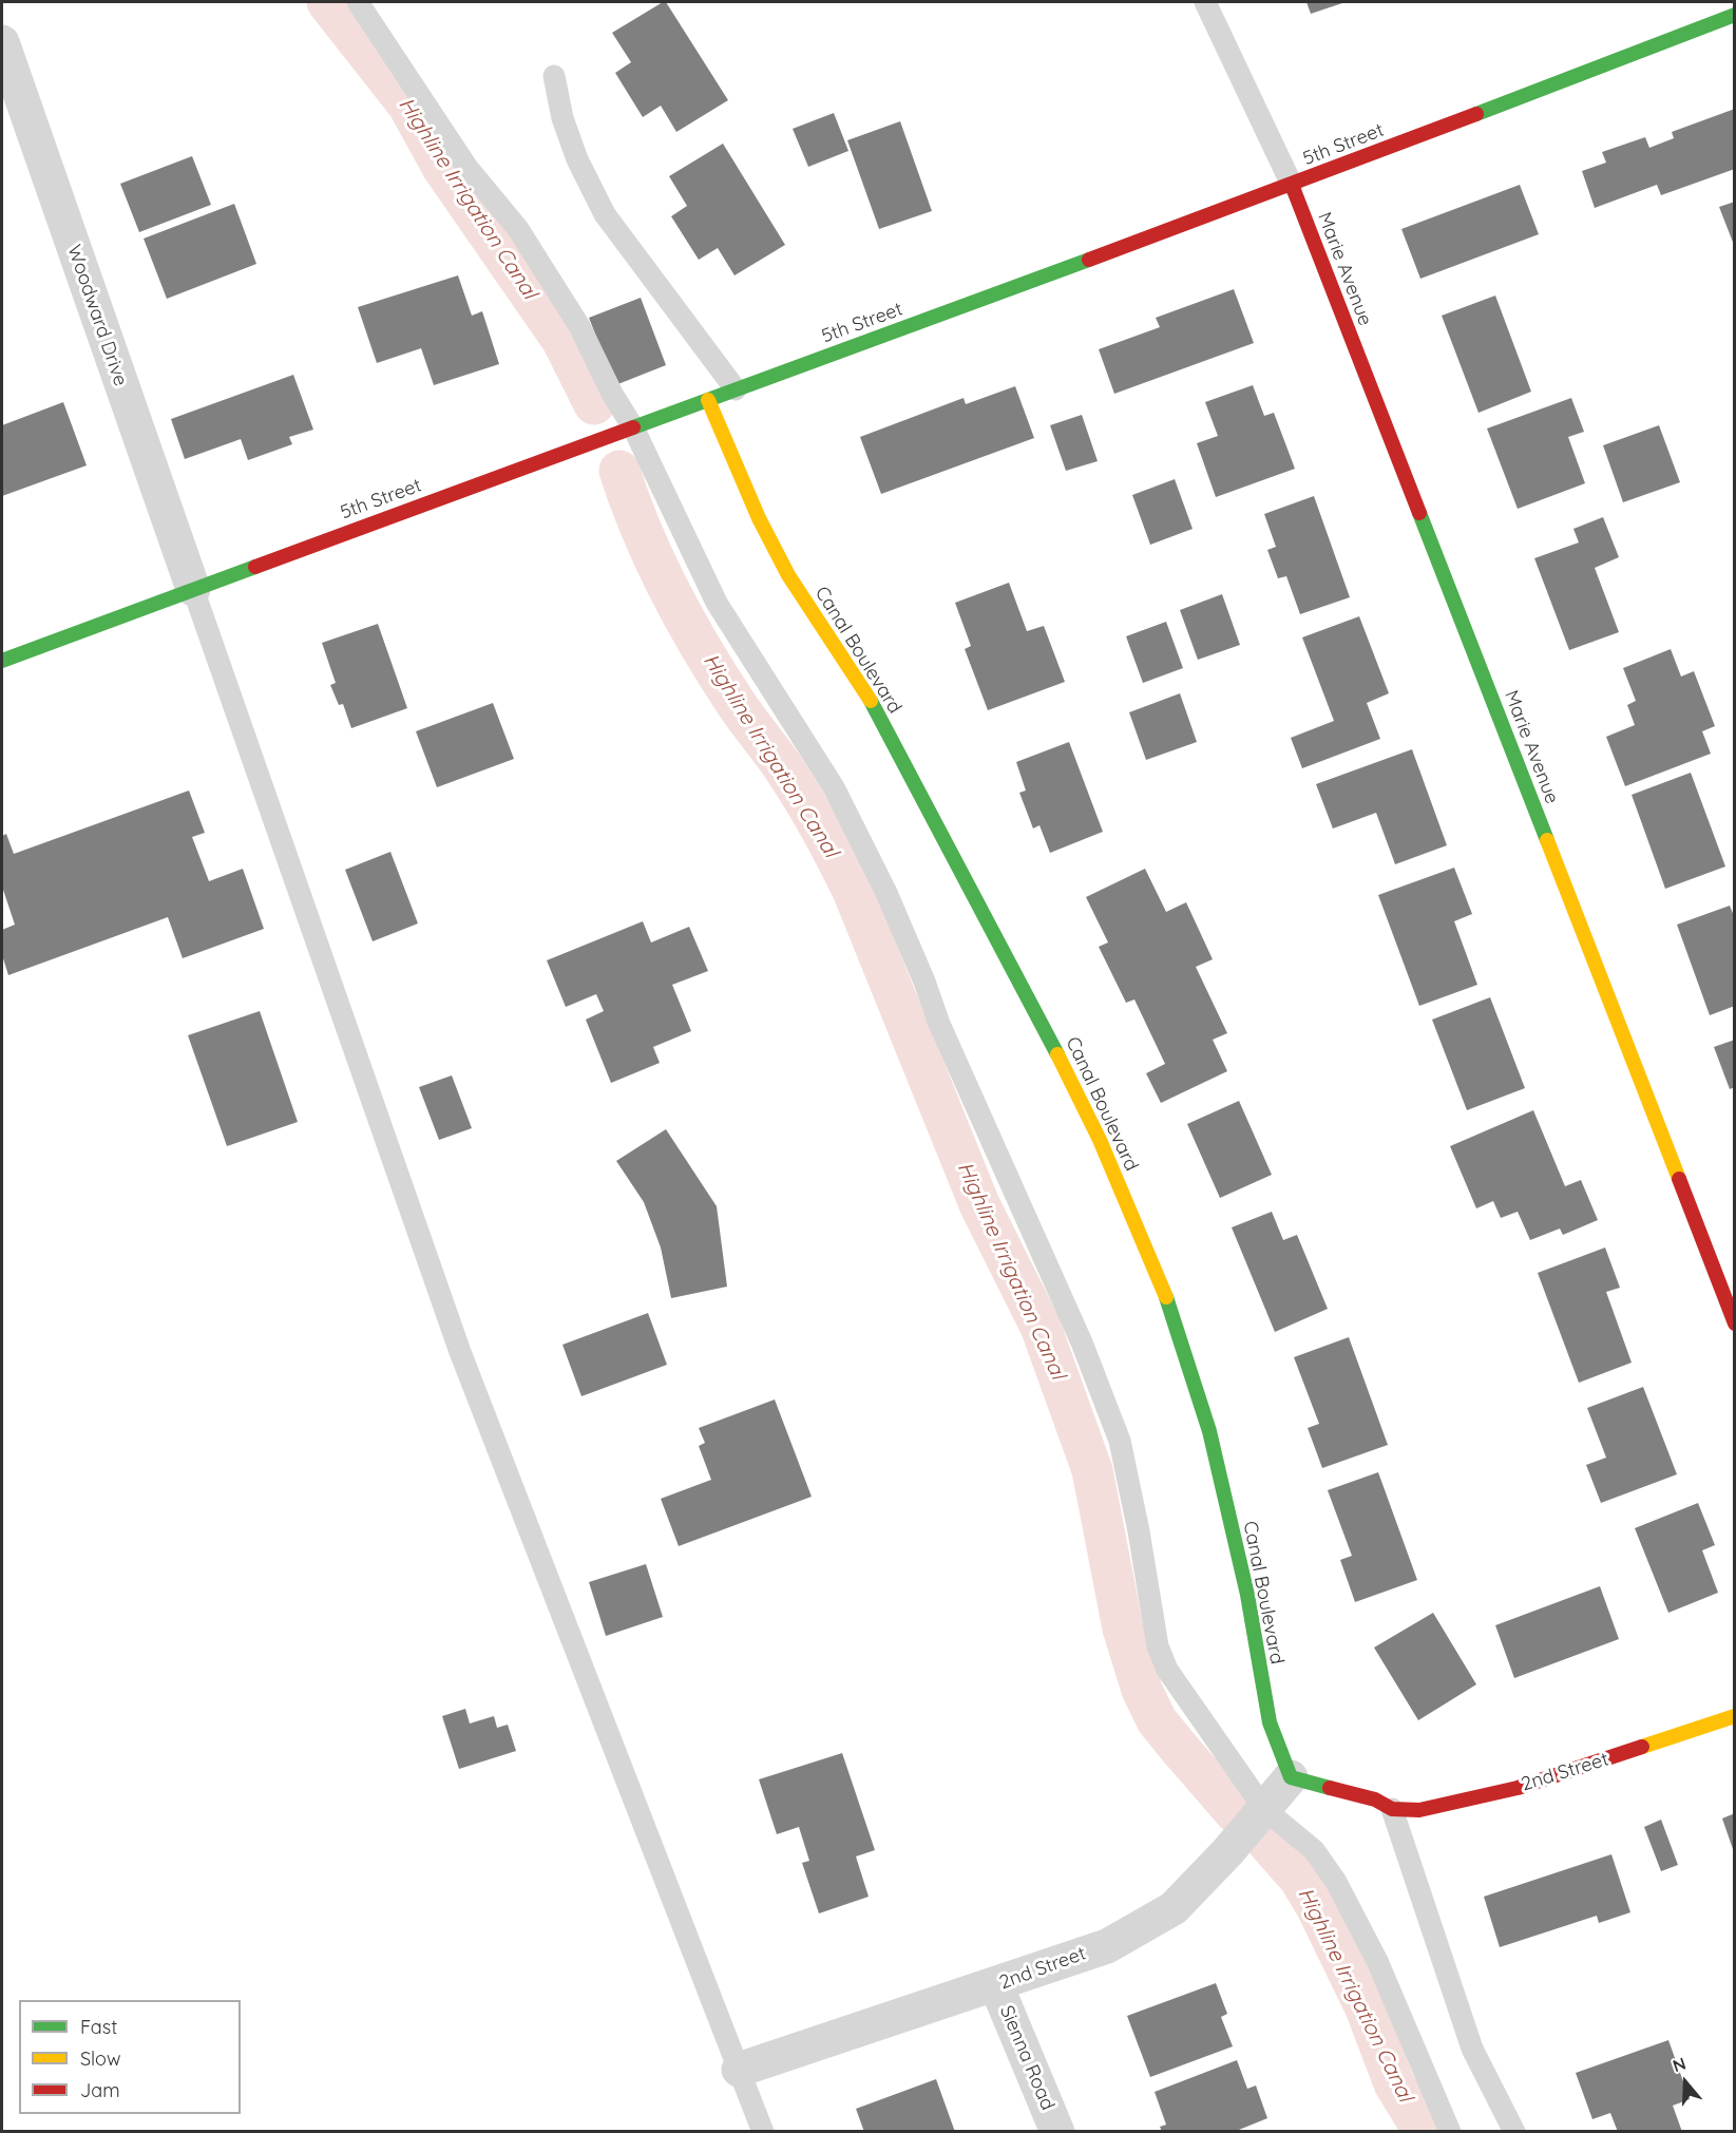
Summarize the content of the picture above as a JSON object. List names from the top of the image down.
{
  "streets": {
    "street": [
      "5th Street",
      "Marie Avenue",
      "Woodward Drive",
      "Canal Boulevard",
      "2nd Street",
      "Sienna Road"
    ]
  },
  "crossings": [
    ["5th Street", "Marie Avenue"],
    ["5th Street", "Woodward Drive"],
    ["5th Street", "Canal Boulevard"],
    ["Canal Boulevard", "2nd Street"],
    ["2nd Street", "Sienna Road"]
  ],
  "water": ["Highline Irrigation Canal"],
  "legend": ["Fast", "Slow", "Jam"],
  "north": "top"
}
